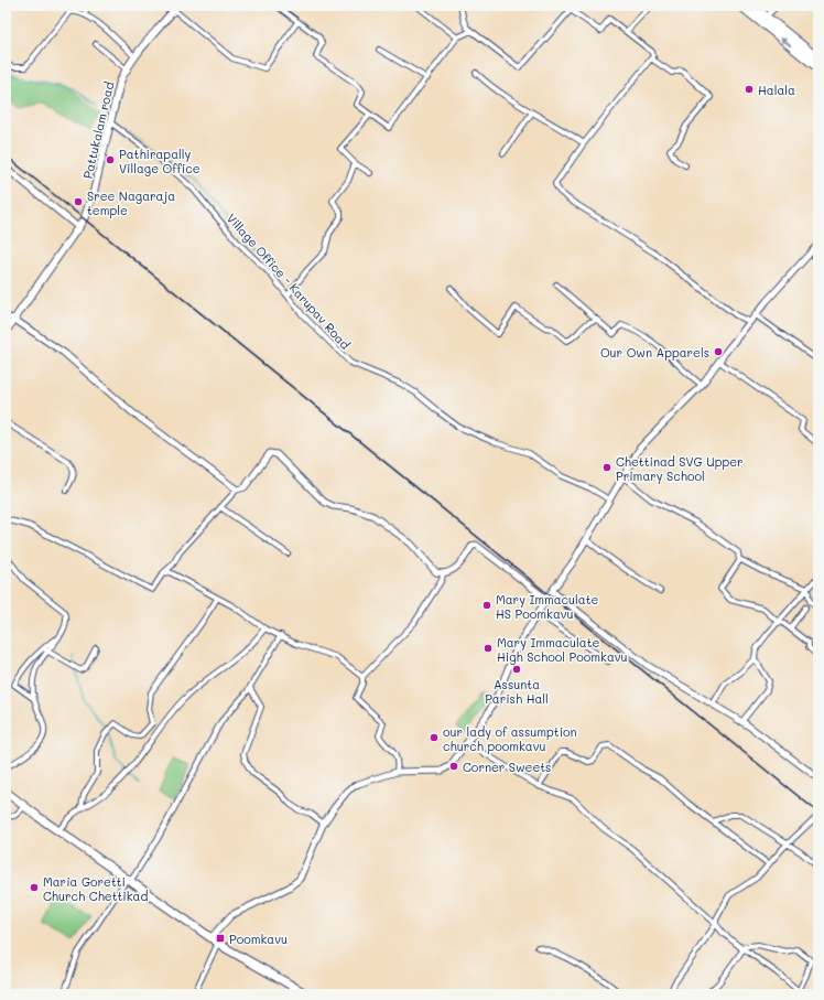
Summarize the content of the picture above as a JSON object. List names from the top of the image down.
{
  "streets": {
    "main road": ["Pattukalam road"],
    "street": ["Village Office - Karupav Road"]
  },
  "crossings": [
    ["Pattukalam road", "Village Office - Karupav Road"]
  ],
  "places": {
    "other": [
      "Halala",
      "Pathirapally Village Office",
      "Sree Nagaraja temple",
      "Our Own Apparels",
      "Chettinad SVG Upper Primary School",
      "Mary Immaculate HS Poomkavu",
      "Mary Immaculate High School Poomkavu",
      "Assunta Parish Hall",
      "our lady of assumption church poomkavu",
      "Corner Sweets",
      "Maria Goretti Church Chettikad"
    ],
    "transit": ["Poomkavu"]
  }
}
